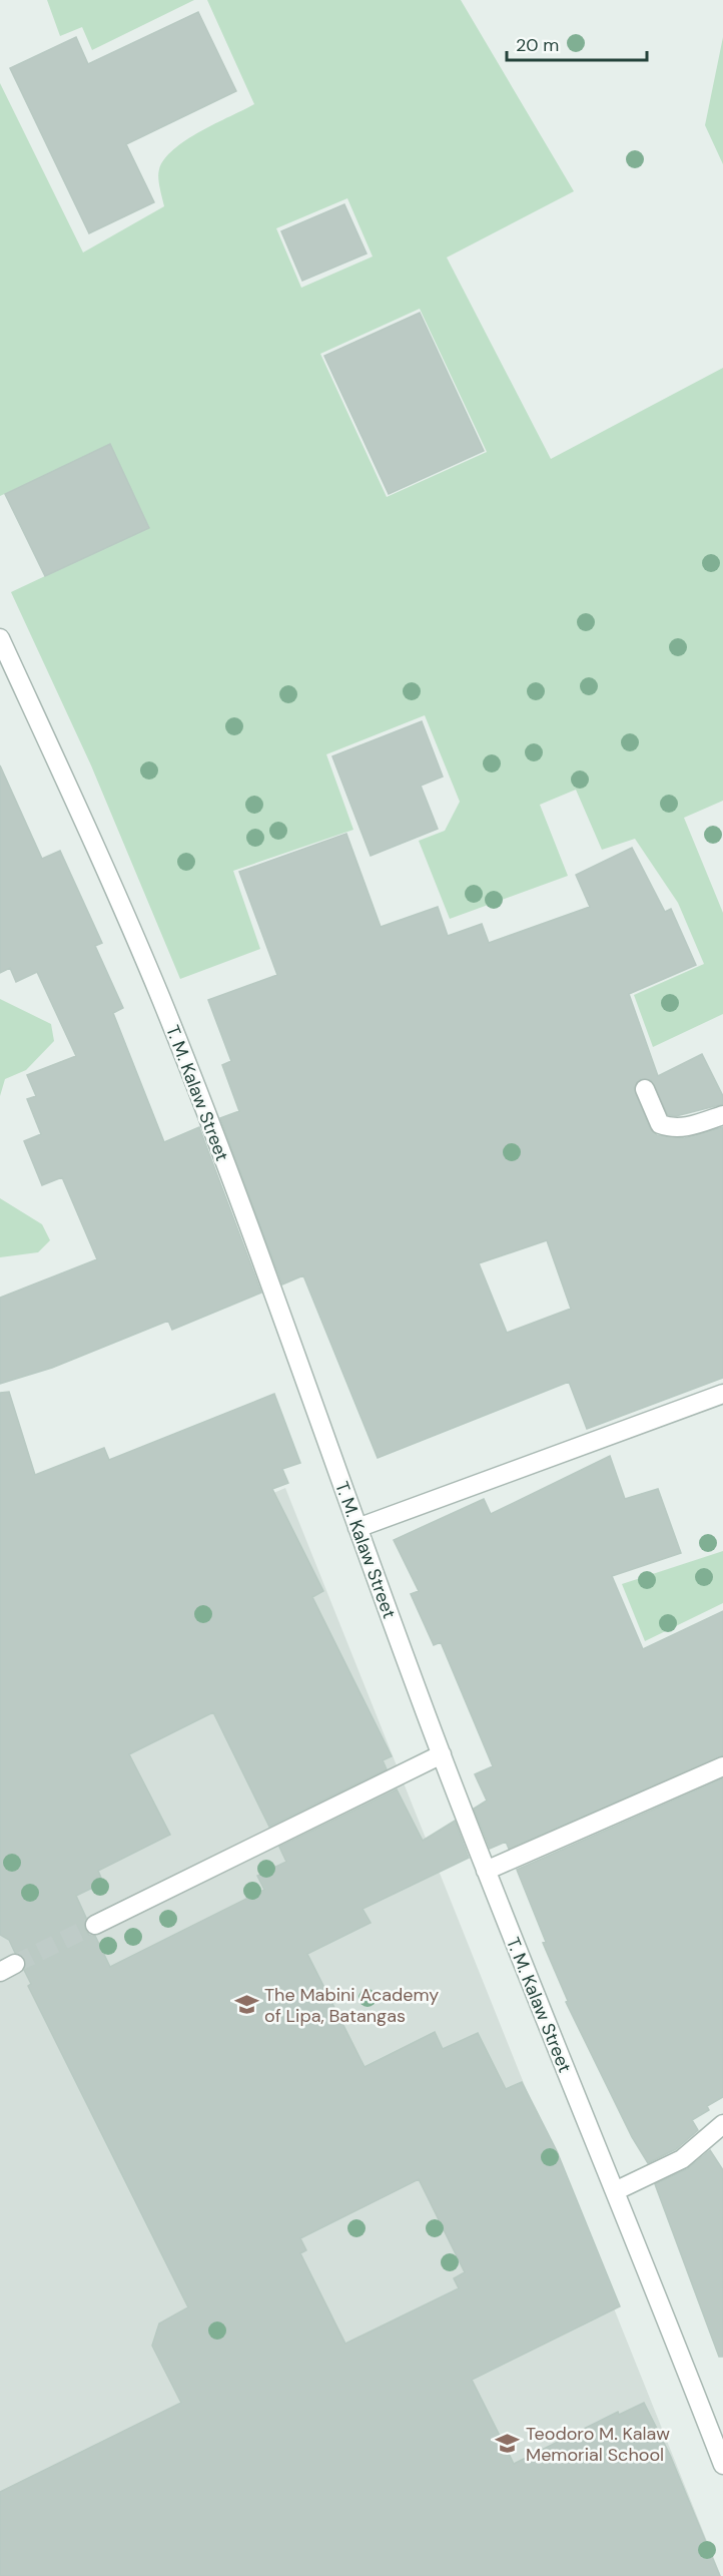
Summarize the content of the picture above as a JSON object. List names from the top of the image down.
{
  "streets": {
    "street": ["T. M. Kalaw Street"]
  },
  "places": {
    "school or university": ["The Mabini Academy of Lipa, Batangas", "Teodoro M. Kalaw Memorial School"]
  },
  "scale_bar": "20 m"
}
